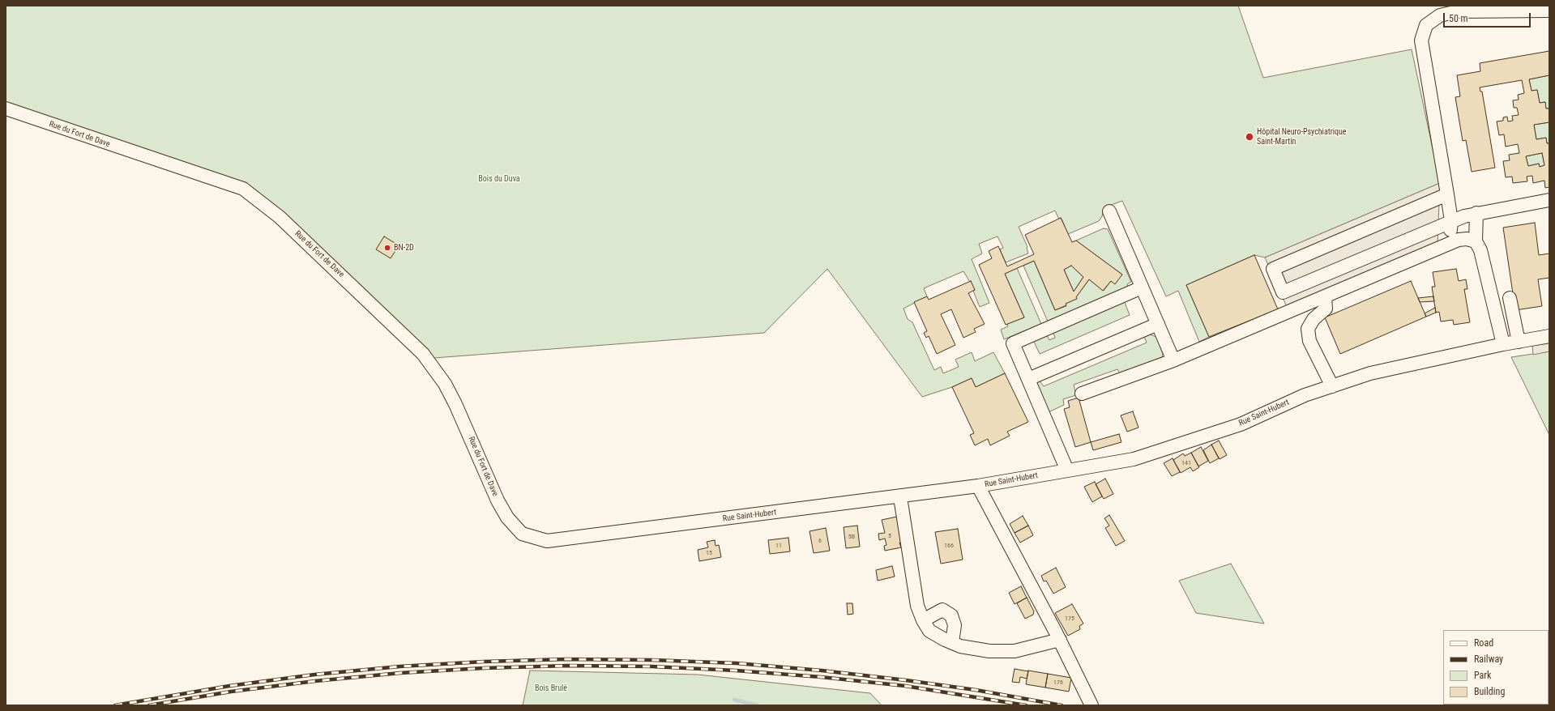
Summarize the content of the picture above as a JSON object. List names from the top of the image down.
{
  "streets": {
    "street": ["Rue du Fort de Dave", "Rue Saint-Hubert"]
  },
  "crossings": [
    ["Rue du Fort de Dave", "Rue Saint-Hubert"]
  ],
  "parks": ["Bois du Duva", "Bois Brulé"],
  "places": ["Hôpital Neuro-Psychiatrique Saint-Martin", "BN-2D"],
  "house_numbers": [
    "141",
    "5",
    "5B",
    "6",
    "11",
    "166",
    "15",
    "175",
    "176"
  ],
  "legend": [
    "Road",
    "Railway",
    "Park",
    "Building"
  ],
  "scale_bar": "50 m"
}
